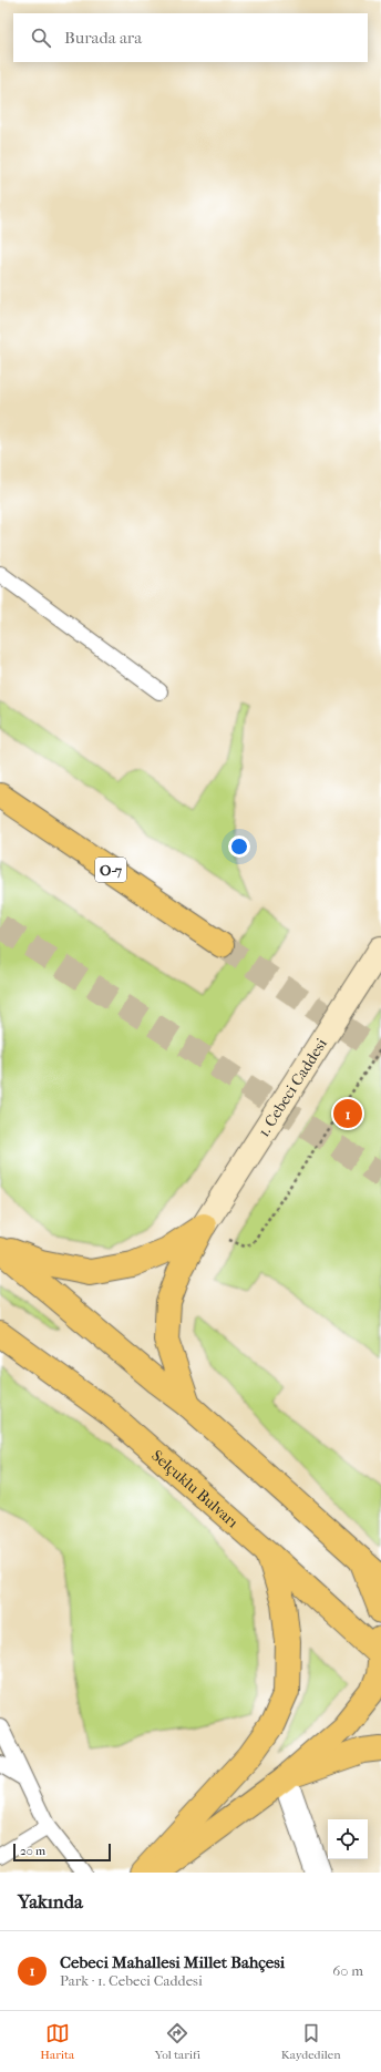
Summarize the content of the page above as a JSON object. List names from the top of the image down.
{
  "streets": {
    "main road": ["O-7", "Selçuklu Bulvarı"],
    "street": ["1. Cebeci Caddesi"]
  },
  "scale_bar": "20 m",
  "page": {
    "search": "Burada ara",
    "pins": "1",
    "scale": "20 m",
    "heading": "Yakında",
    "list": [
      {
        "mark": "1",
        "name": "Cebeci Mahallesi Millet Bahçesi",
        "note": "Park · 1. Cebeci Caddesi",
        "value": "60 m"
      }
    ],
    "nav": ["Harita", "Yol tarifi", "Kaydedilen"]
  }
}
